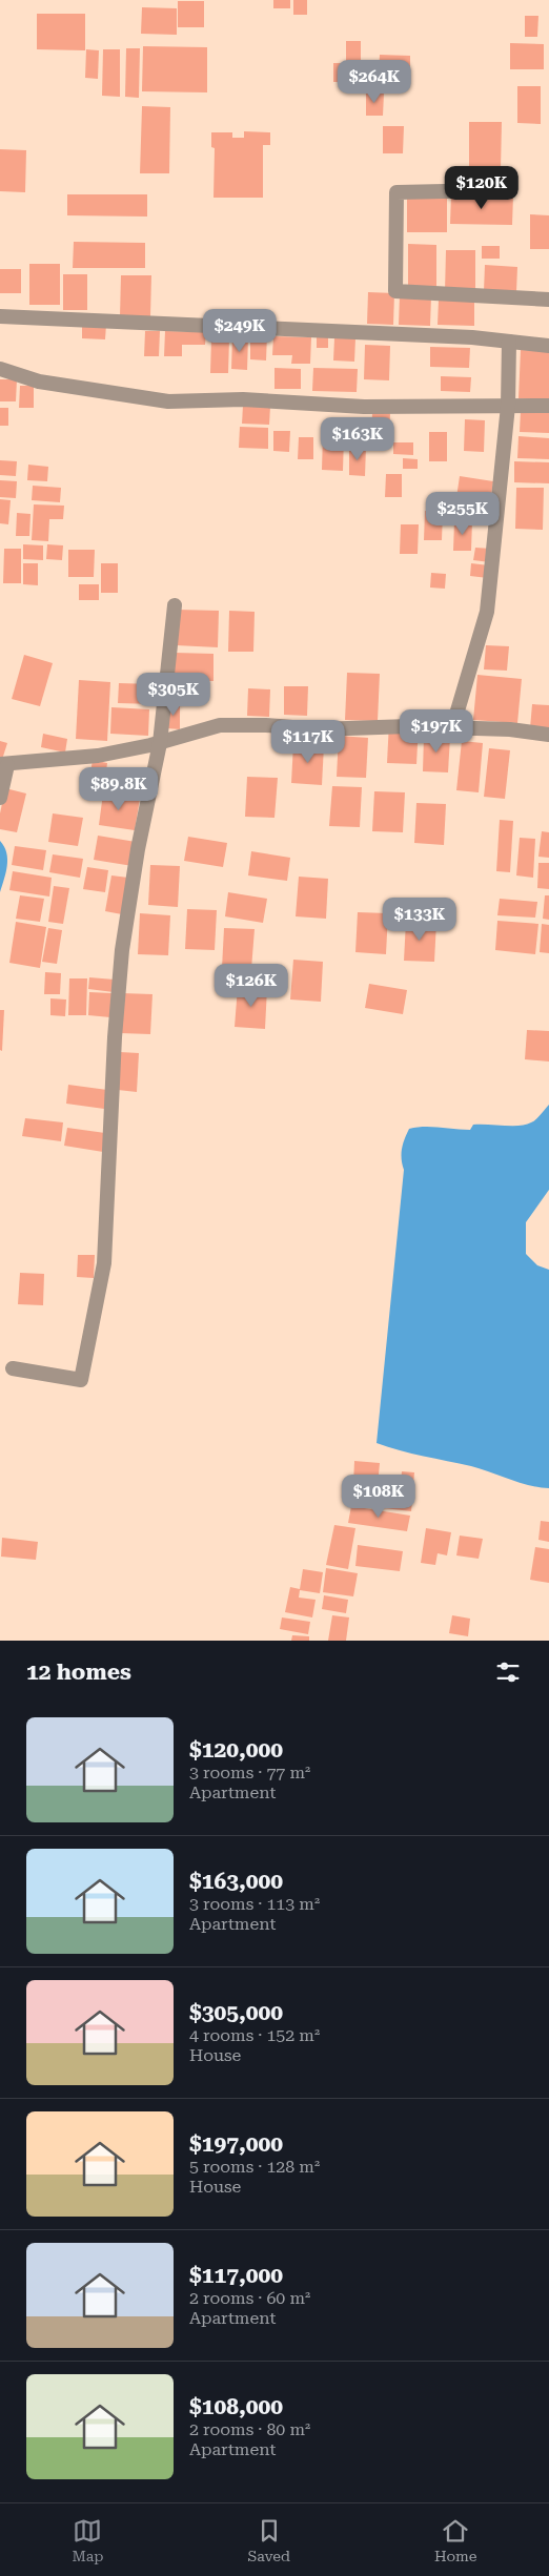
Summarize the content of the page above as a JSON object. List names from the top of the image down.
{
  "page": {
    "price": [
      "$264K",
      "$120K",
      "$249K",
      "$163K",
      "$255K",
      "$305K",
      "$197K",
      "$117K",
      "$89.8K",
      "$133K",
      "$126K",
      "$108K"
    ],
    "heading": "12 homes",
    "list": [
      {
        "name": "$120,000",
        "note": "3 rooms · 77 m² · Apartment"
      },
      {
        "name": "$163,000",
        "note": "3 rooms · 113 m² · Apartment"
      },
      {
        "name": "$305,000",
        "note": "4 rooms · 152 m² · House"
      },
      {
        "name": "$197,000",
        "note": "5 rooms · 128 m² · House"
      },
      {
        "name": "$117,000",
        "note": "2 rooms · 60 m² · Apartment"
      },
      {
        "name": "$108,000",
        "note": "2 rooms · 80 m² · Apartment"
      }
    ],
    "tabs": ["Map", "Saved", "Home"]
  }
}
